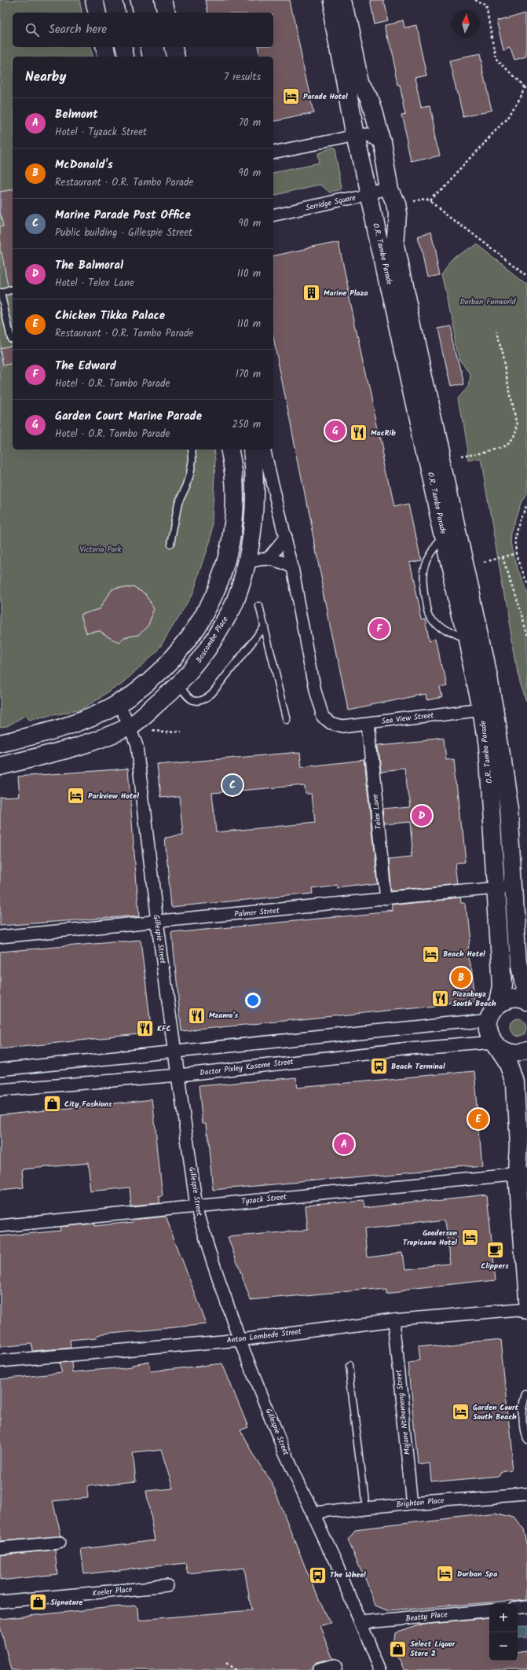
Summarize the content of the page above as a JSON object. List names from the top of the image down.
{
  "streets": {
    "main road": ["O.R. Tambo Parade", "Boscombe Place"],
    "street": [
      "Serridge Square",
      "Sea View Street",
      "Telex Lane",
      "Palmer Street",
      "Gillespie Street",
      "Doctor Pixley Kaseme Street",
      "Tyzack Street",
      "Anton Lembede Street",
      "Majane Ntlhomeng Street",
      "Brighton Place",
      "Keeler Place",
      "Beatty Place"
    ]
  },
  "crossings": [
    ["Serridge Square", "O.R. Tambo Parade"],
    ["O.R. Tambo Parade", "Sea View Street"],
    ["O.R. Tambo Parade", "Palmer Street"],
    ["Boscombe Place", "Gillespie Street"],
    ["Sea View Street", "Telex Lane"],
    ["Telex Lane", "Palmer Street"],
    ["Palmer Street", "Gillespie Street"],
    ["Gillespie Street", "Doctor Pixley Kaseme Street"],
    ["Gillespie Street", "Tyzack Street"],
    ["Gillespie Street", "Anton Lembede Street"],
    ["Gillespie Street", "Brighton Place"],
    ["Gillespie Street", "Beatty Place"],
    ["Anton Lembede Street", "Majane Ntlhomeng Street"],
    ["Majane Ntlhomeng Street", "Brighton Place"]
  ],
  "parks": ["Durban Funworld", "Victoria Park"],
  "places": {
    "hotel": [
      "Parade Hotel",
      "Parkview Hotel",
      "Beach Hotel",
      "Gooderson Tropicana Hotel",
      "Garden Court South Beach",
      "Durban Spa"
    ],
    "building": ["Marine Plaza"],
    "restaurant": [
      "MacRib",
      "Pizzaboyz South Beach",
      "Mzamo's",
      "KFC"
    ],
    "bus stop": ["Beach Terminal", "The Wheel"],
    "shop": ["City Fashions", "Signature", "Select Liquor Store 2"],
    "cafe": ["Clippers"]
  },
  "north": "top",
  "page": {
    "search": "Search here",
    "heading": ["Nearby", "7 results"],
    "list": [
      {
        "mark": "A",
        "name": "Belmont",
        "note": "Hotel · Tyzack Street",
        "value": "70 m"
      },
      {
        "mark": "B",
        "name": "McDonald's",
        "note": "Restaurant · O.R. Tambo Parade",
        "value": "90 m"
      },
      {
        "mark": "C",
        "name": "Marine Parade Post Office",
        "note": "Public building · Gillespie Street",
        "value": "90 m"
      },
      {
        "mark": "D",
        "name": "The Balmoral",
        "note": "Hotel · Telex Lane",
        "value": "110 m"
      },
      {
        "mark": "E",
        "name": "Chicken Tikka Palace",
        "note": "Restaurant · O.R. Tambo Parade",
        "value": "110 m"
      },
      {
        "mark": "F",
        "name": "The Edward",
        "note": "Hotel · O.R. Tambo Parade",
        "value": "170 m"
      },
      {
        "mark": "G",
        "name": "Garden Court Marine Parade",
        "note": "Hotel · O.R. Tambo Parade",
        "value": "250 m"
      }
    ],
    "pins": [
      "G",
      "F",
      "C",
      "D",
      "B",
      "E",
      "A"
    ],
    "map_buttons": ["+", "−"]
  }
}
